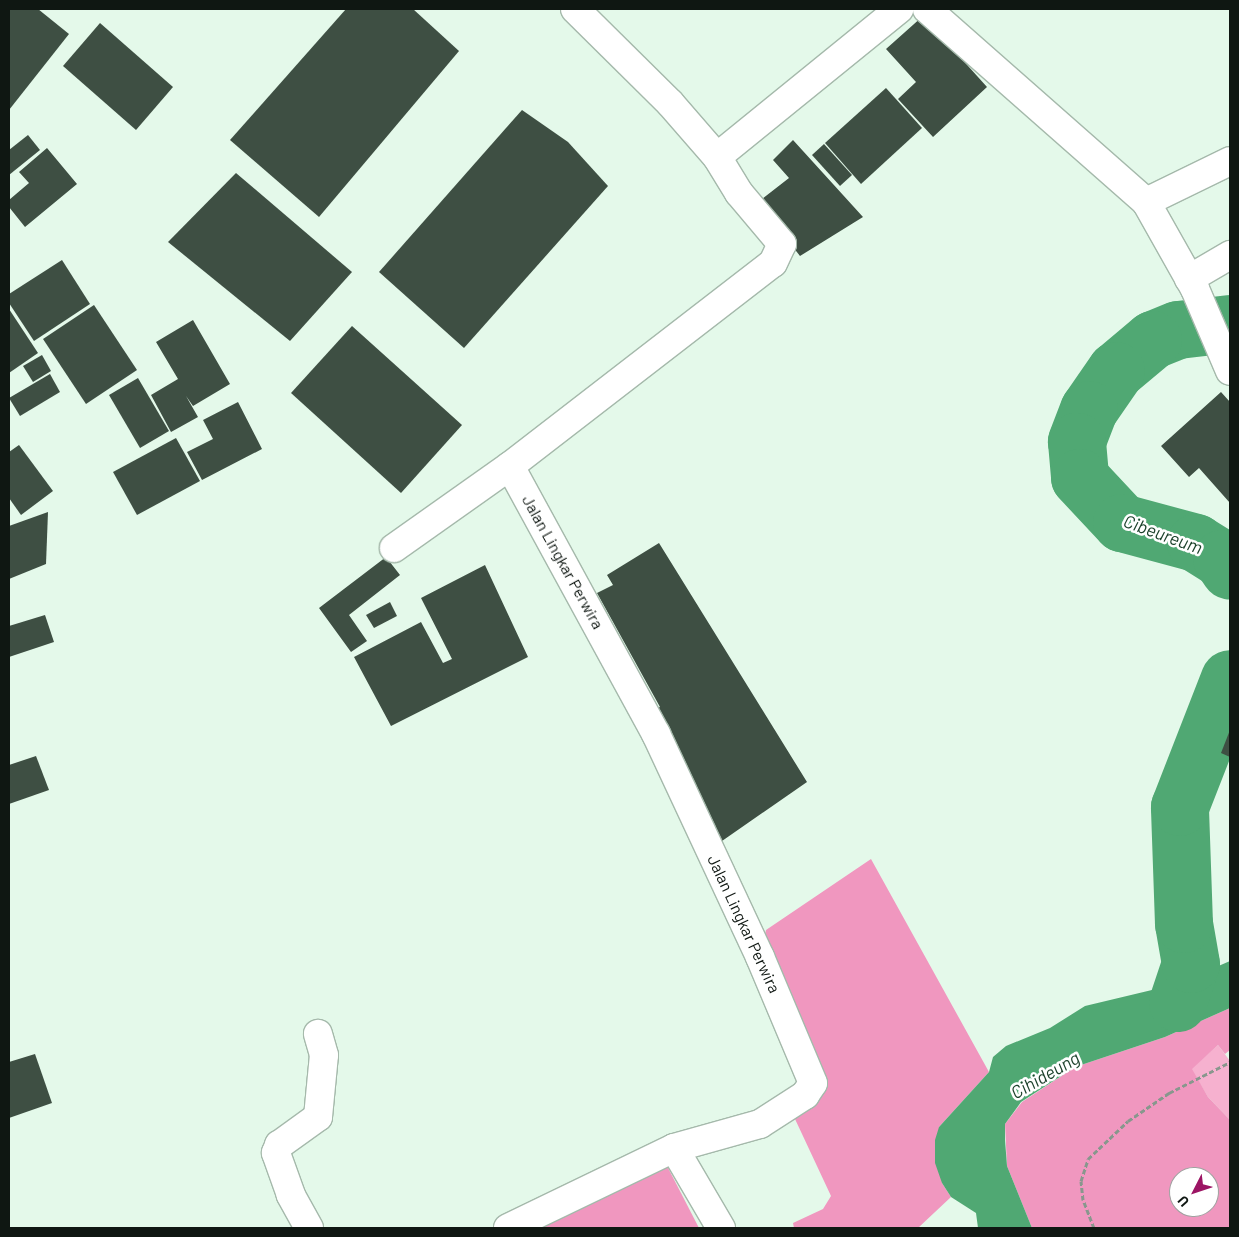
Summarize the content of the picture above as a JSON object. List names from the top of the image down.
{
  "streets": {
    "street": ["Jalan Lingkar Perwira"]
  },
  "water": ["Cibeureum", "Cihideung"],
  "north": "bottom left"
}
